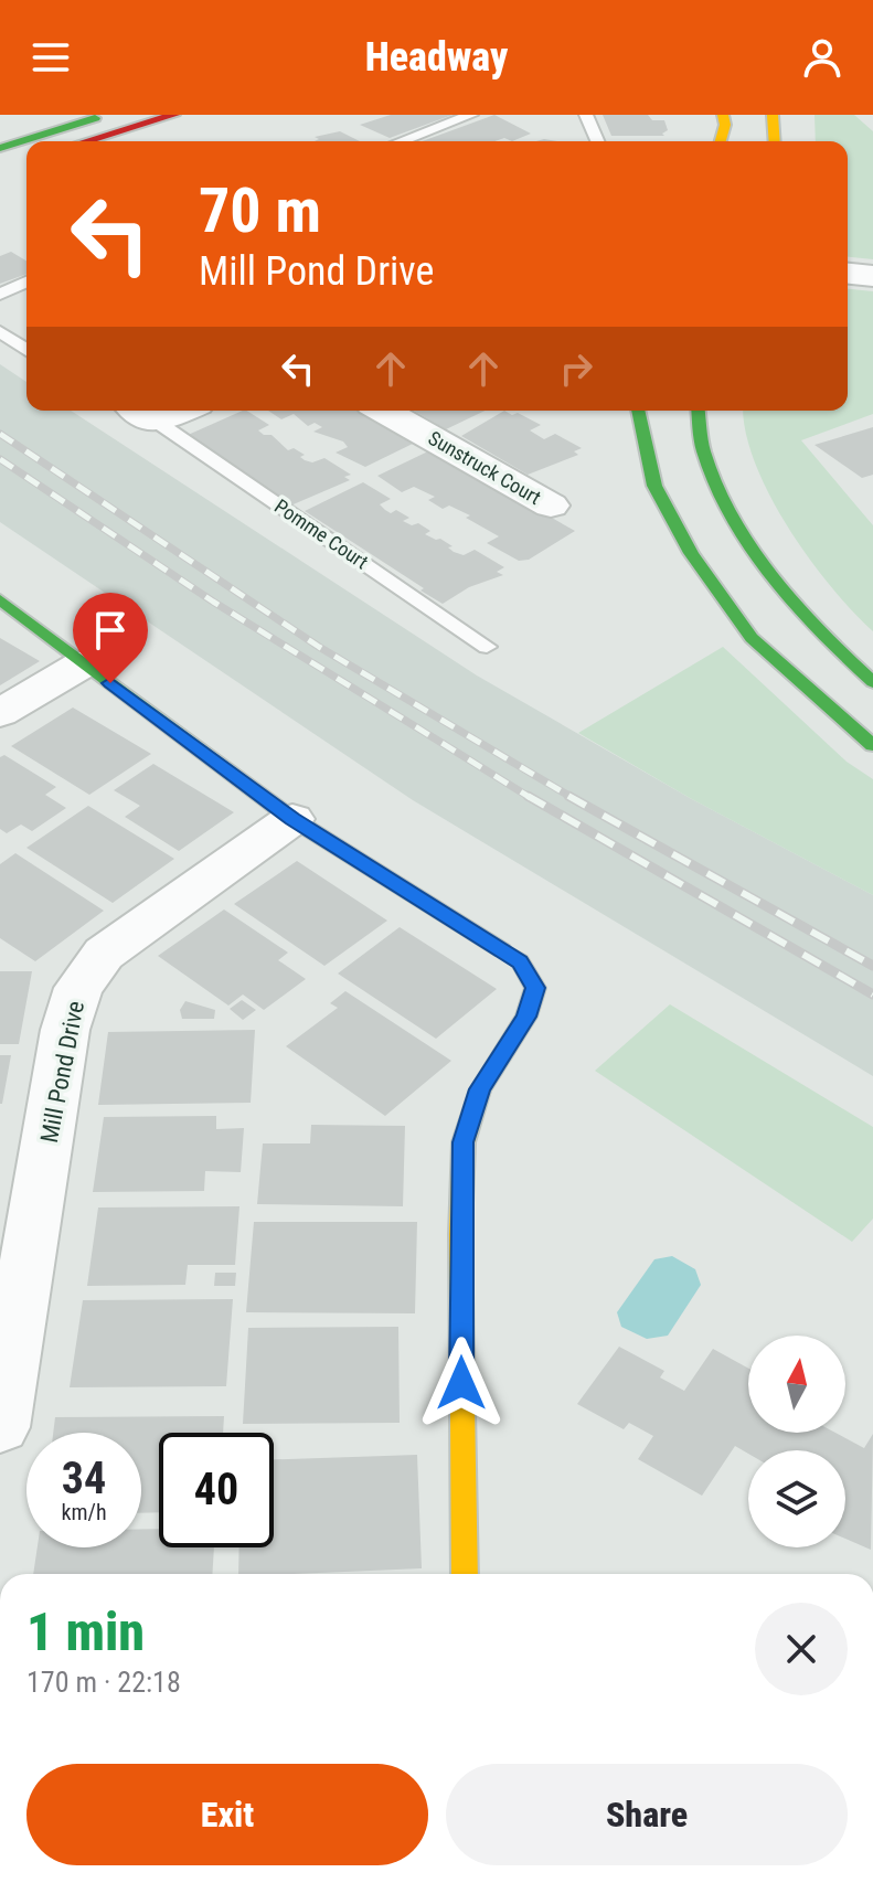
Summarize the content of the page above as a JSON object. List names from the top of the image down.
{
  "streets": {
    "street": ["Sunstruck Court", "Mill Pond Drive"],
    "lane": ["Pomme Court"]
  },
  "north": "top",
  "page": {
    "header": "Headway",
    "turn": ["70 m", "Mill Pond Drive"],
    "speed": "34 km/h",
    "limit": "40",
    "heading": ["1 min", "170 m · 22:18"],
    "buttons": ["Exit", "Share"]
  }
}
